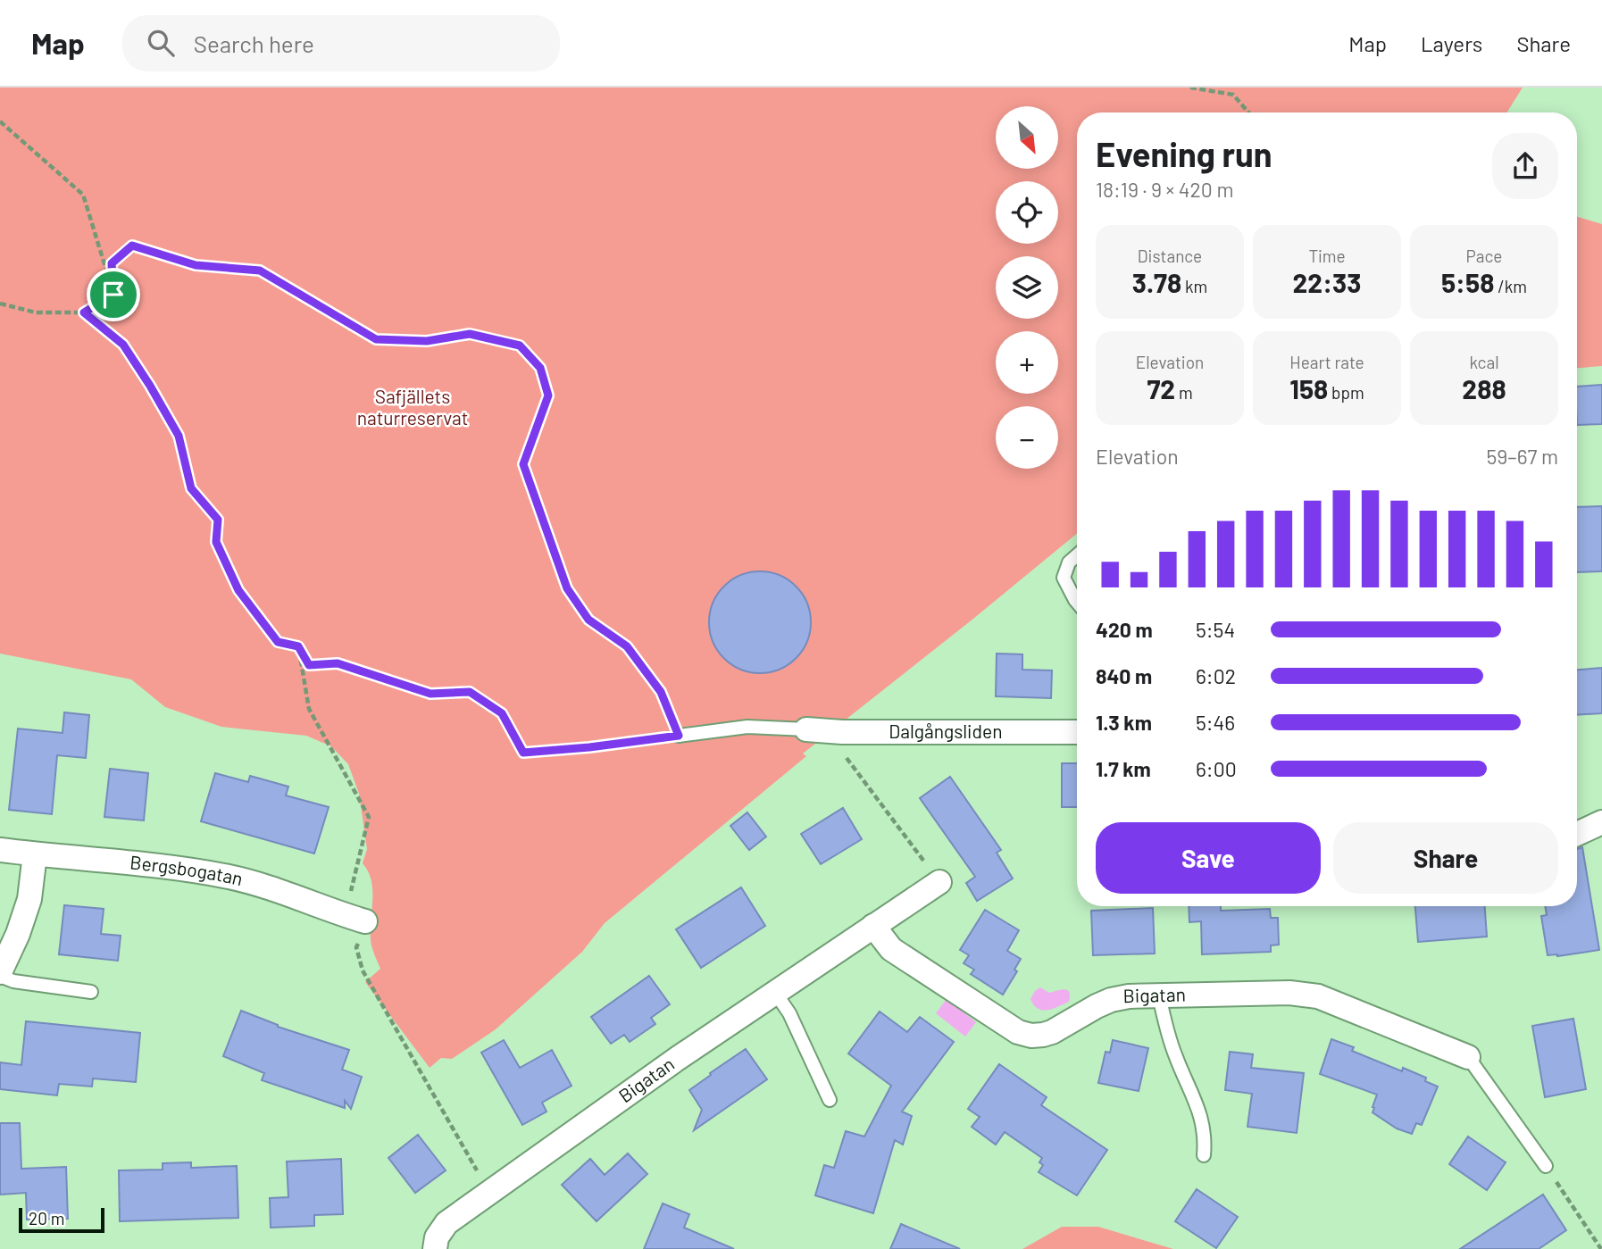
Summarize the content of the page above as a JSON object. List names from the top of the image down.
{
  "streets": {
    "street": ["Dalgångsliden", "Bergsbogatan", "Bigatan"]
  },
  "parks": ["Safjällets naturreservat"],
  "scale_bar": "20 m",
  "north": "bottom right",
  "page": {
    "header": "Map",
    "search": "Search here",
    "nav": ["Map", "Layers", "Share"],
    "map_buttons": ["+", "−"],
    "heading": ["Evening run", "18:19 · 9 × 420 m"],
    "stats": [
      ["Distance", "3.78 km"],
      ["Time", "22:33"],
      ["Pace", "5:58 /km"],
      ["Elevation", "72 m"],
      ["Heart rate", "158 bpm"],
      ["kcal", "288"]
    ],
    "chart": ["Elevation", "59–67 m"],
    "list": [
      {
        "name": "420 m",
        "note": "5:54"
      },
      {
        "name": "840 m",
        "note": "6:02"
      },
      {
        "name": "1.3 km",
        "note": "5:46"
      },
      {
        "name": "1.7 km",
        "note": "6:00"
      }
    ],
    "buttons": ["Save", "Share"],
    "scale": "20 m"
  }
}
